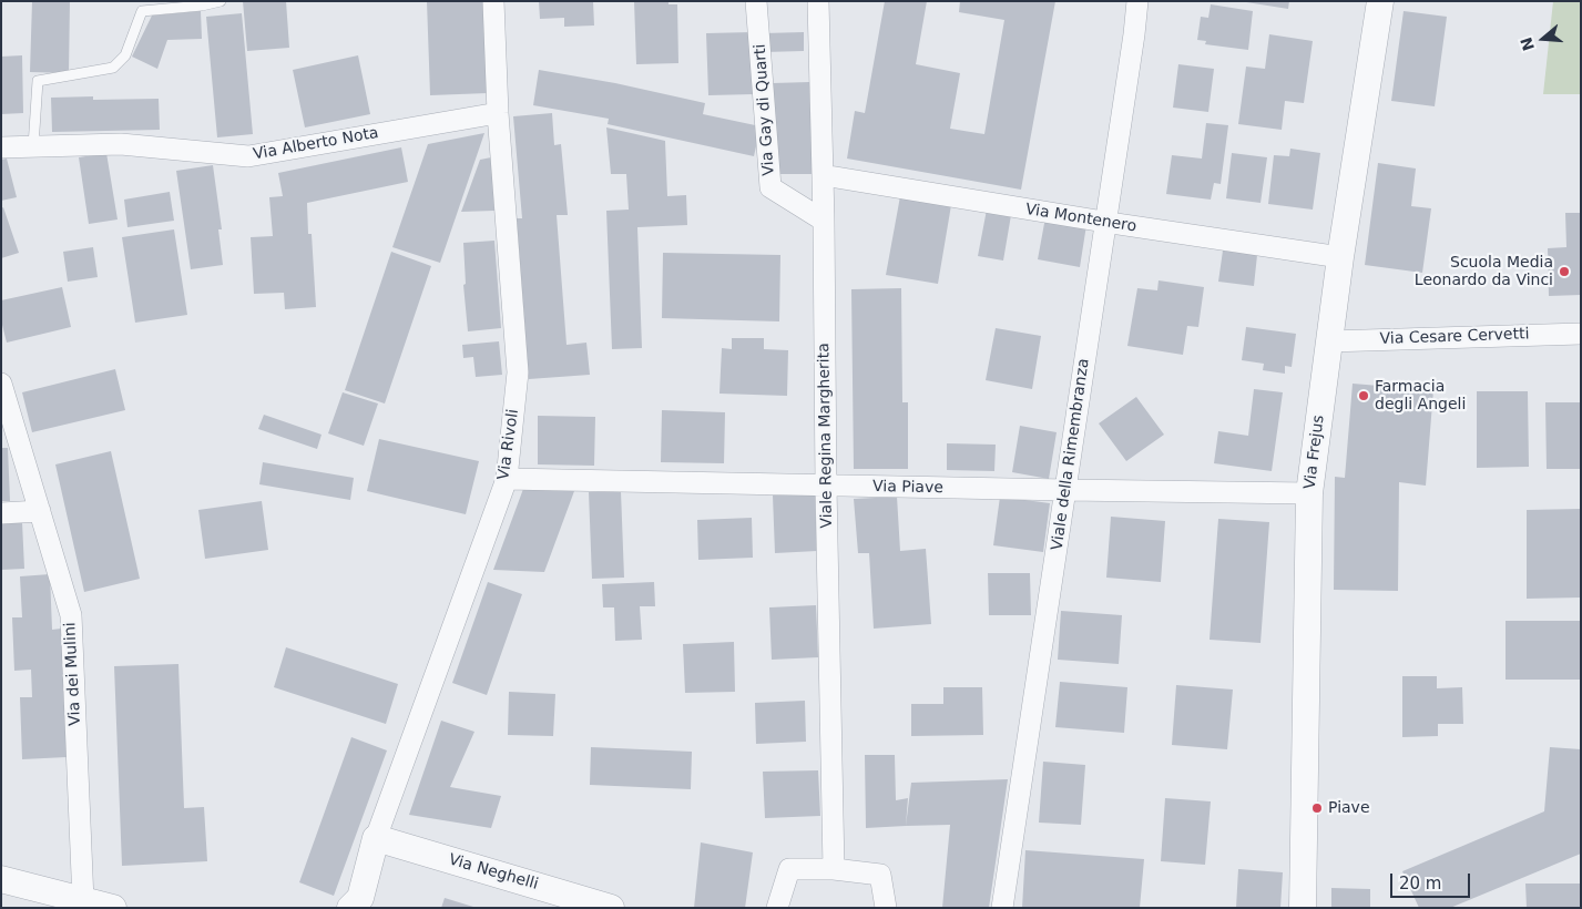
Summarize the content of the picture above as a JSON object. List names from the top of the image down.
{
  "streets": {
    "street": [
      "Via Gay di Quarti",
      "Via Alberto Nota",
      "Via Montenero",
      "Via Cesare Cervetti",
      "Viale Regina Margherita",
      "Via Rivoli",
      "Via Frejus",
      "Viale della Rimembranza",
      "Via Piave",
      "Via dei Mulini",
      "Via Neghelli"
    ]
  },
  "crossings": [
    ["Via Gay di Quarti", "Viale Regina Margherita"],
    ["Via Alberto Nota", "Via Rivoli"],
    ["Via Montenero", "Viale Regina Margherita"],
    ["Via Montenero", "Via Frejus"],
    ["Via Montenero", "Viale della Rimembranza"],
    ["Via Cesare Cervetti", "Via Frejus"],
    ["Viale Regina Margherita", "Via Piave"],
    ["Via Rivoli", "Via Piave"],
    ["Via Rivoli", "Via Neghelli"],
    ["Via Frejus", "Via Piave"],
    ["Viale della Rimembranza", "Via Piave"]
  ],
  "places": ["Scuola Media Leonardo da Vinci", "Farmacia degli Angeli", "Piave"],
  "scale_bar": "20 m",
  "north": "left"
}
